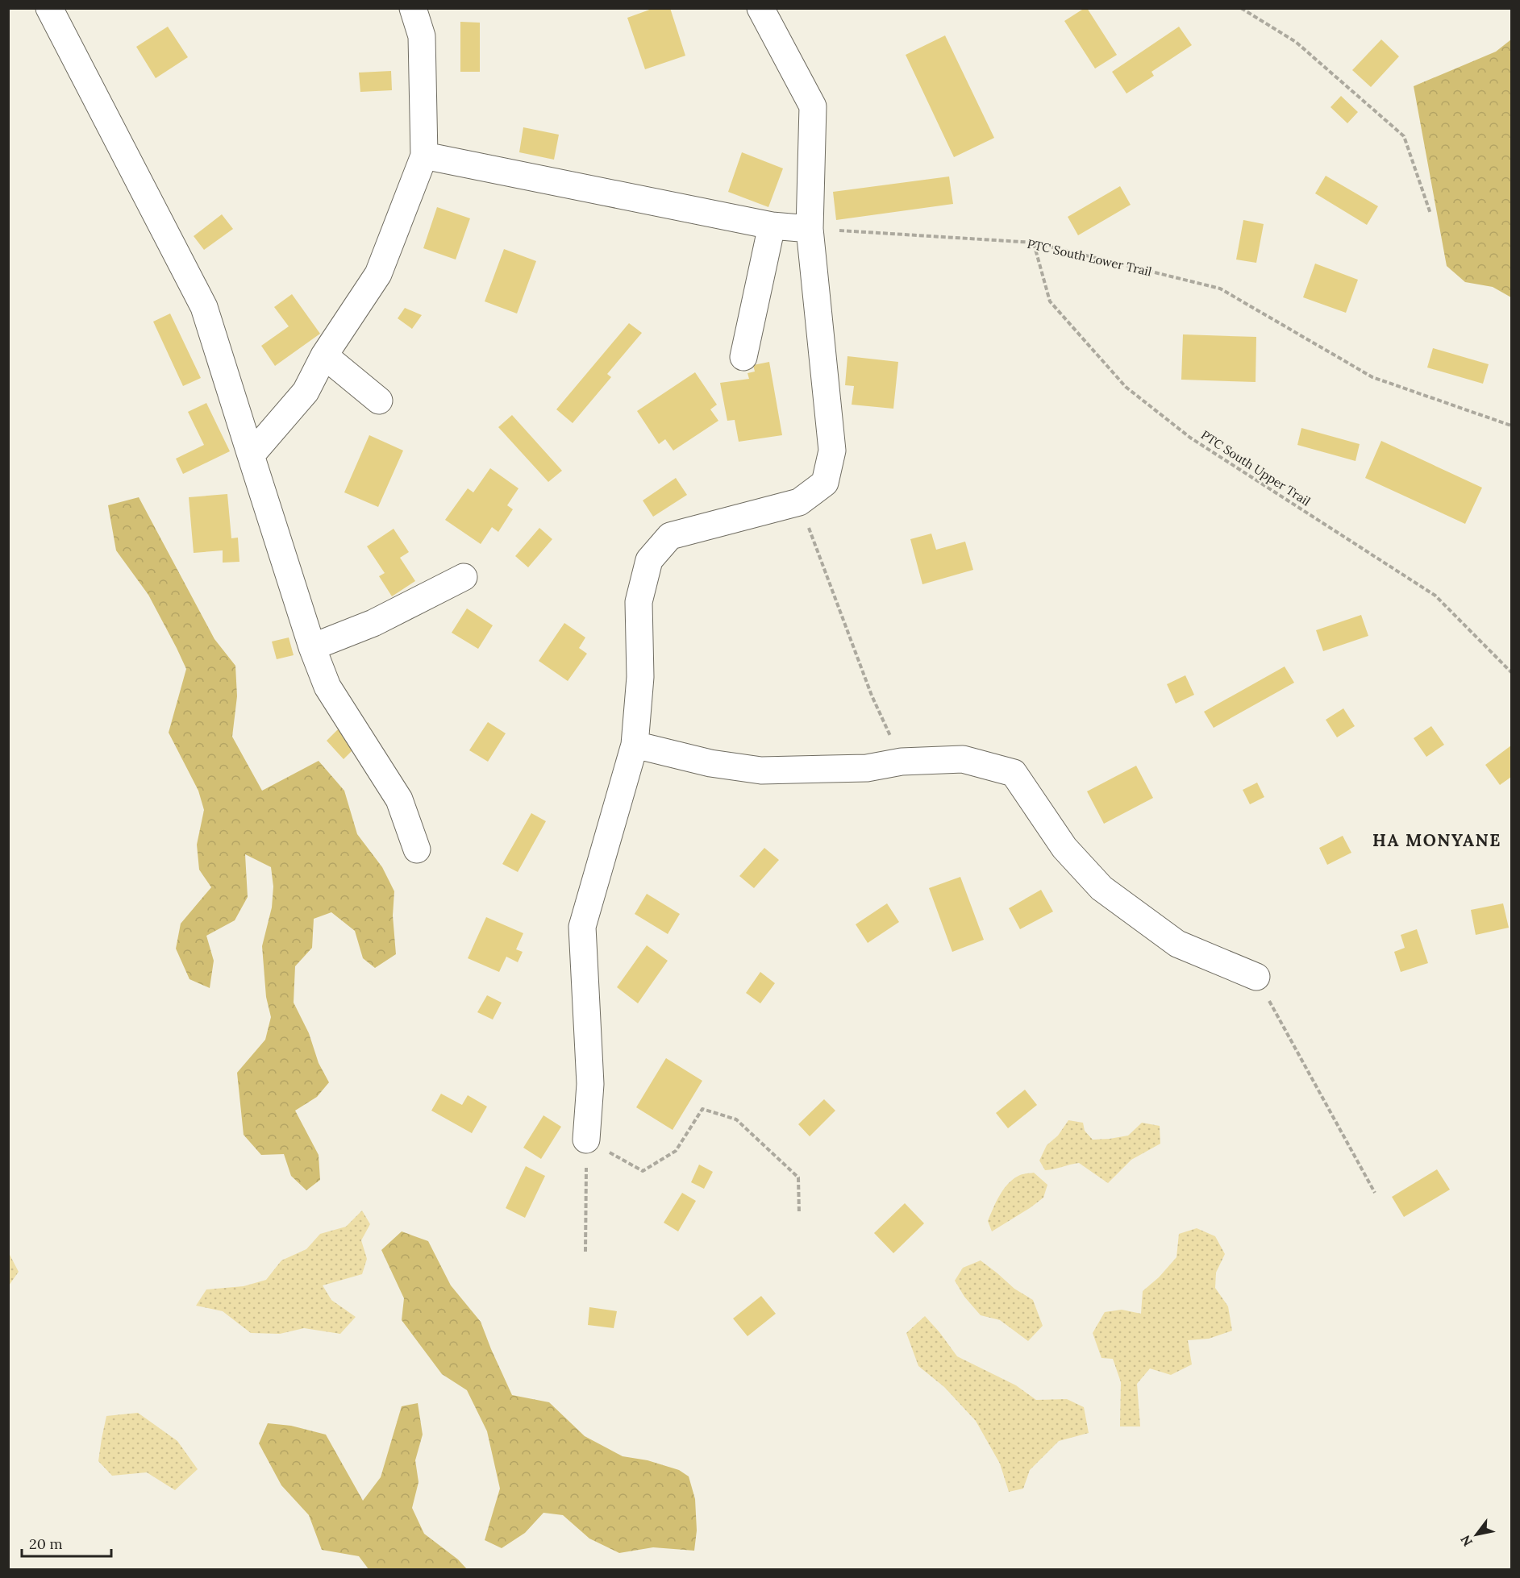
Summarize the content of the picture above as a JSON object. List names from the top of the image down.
{
  "streets": {
    "path": ["PTC South Lower Trail", "PTC South Upper Trail"]
  },
  "crossings": [
    ["PTC South Lower Trail", "PTC South Upper Trail"]
  ],
  "districts": ["HA MONYANE"],
  "scale_bar": "20 m",
  "north": "bottom left"
}
